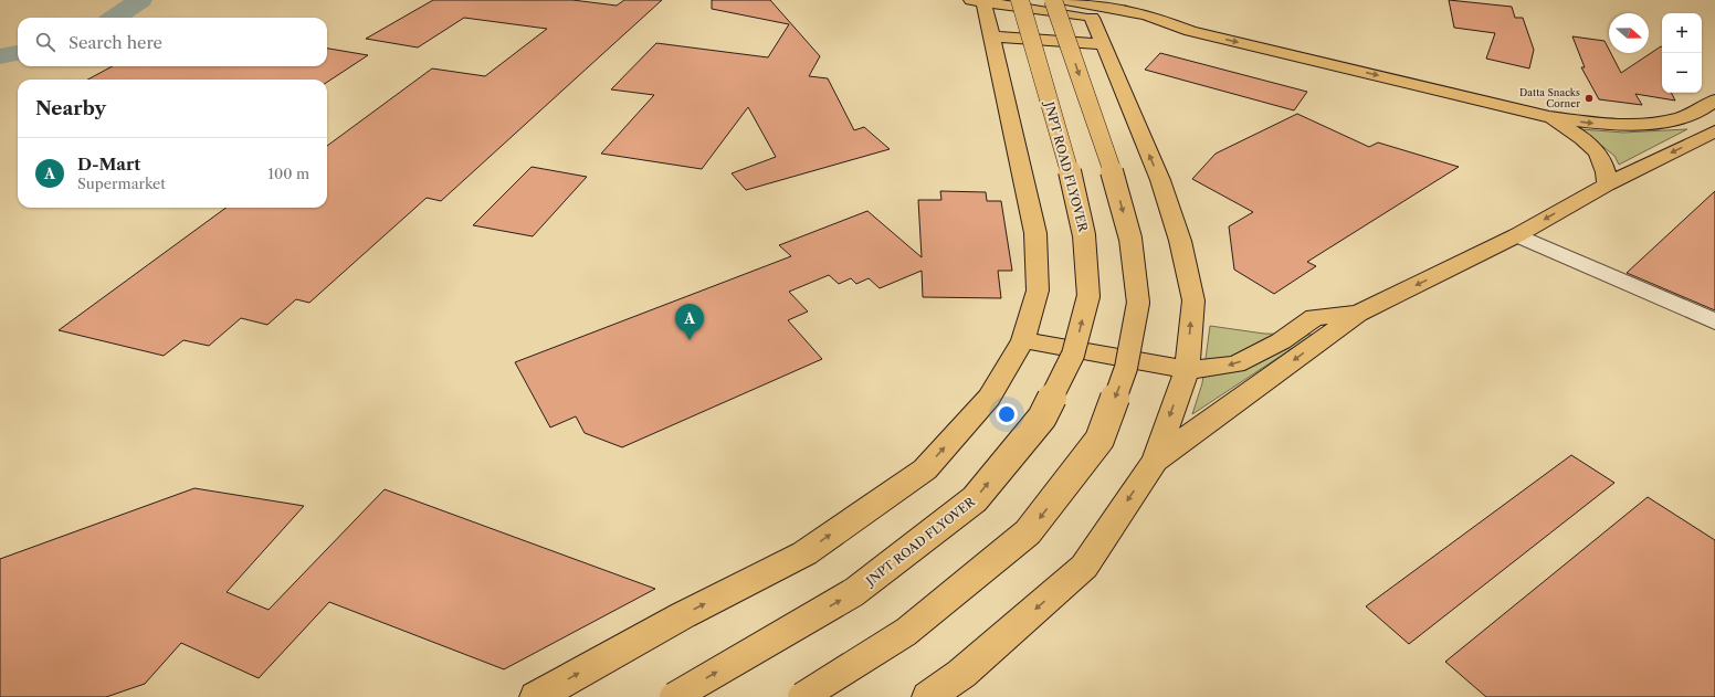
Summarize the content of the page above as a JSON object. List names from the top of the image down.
{
  "streets": {
    "highway": ["JNPT ROAD FLYOVER"]
  },
  "places": ["Datta Snacks Corner"],
  "north": "right",
  "page": {
    "map_buttons": ["+", "−"],
    "search": "Search here",
    "heading": "Nearby",
    "list": [
      {
        "mark": "A",
        "name": "D-Mart",
        "note": "Supermarket",
        "value": "100 m"
      }
    ],
    "pins": "A"
  }
}
